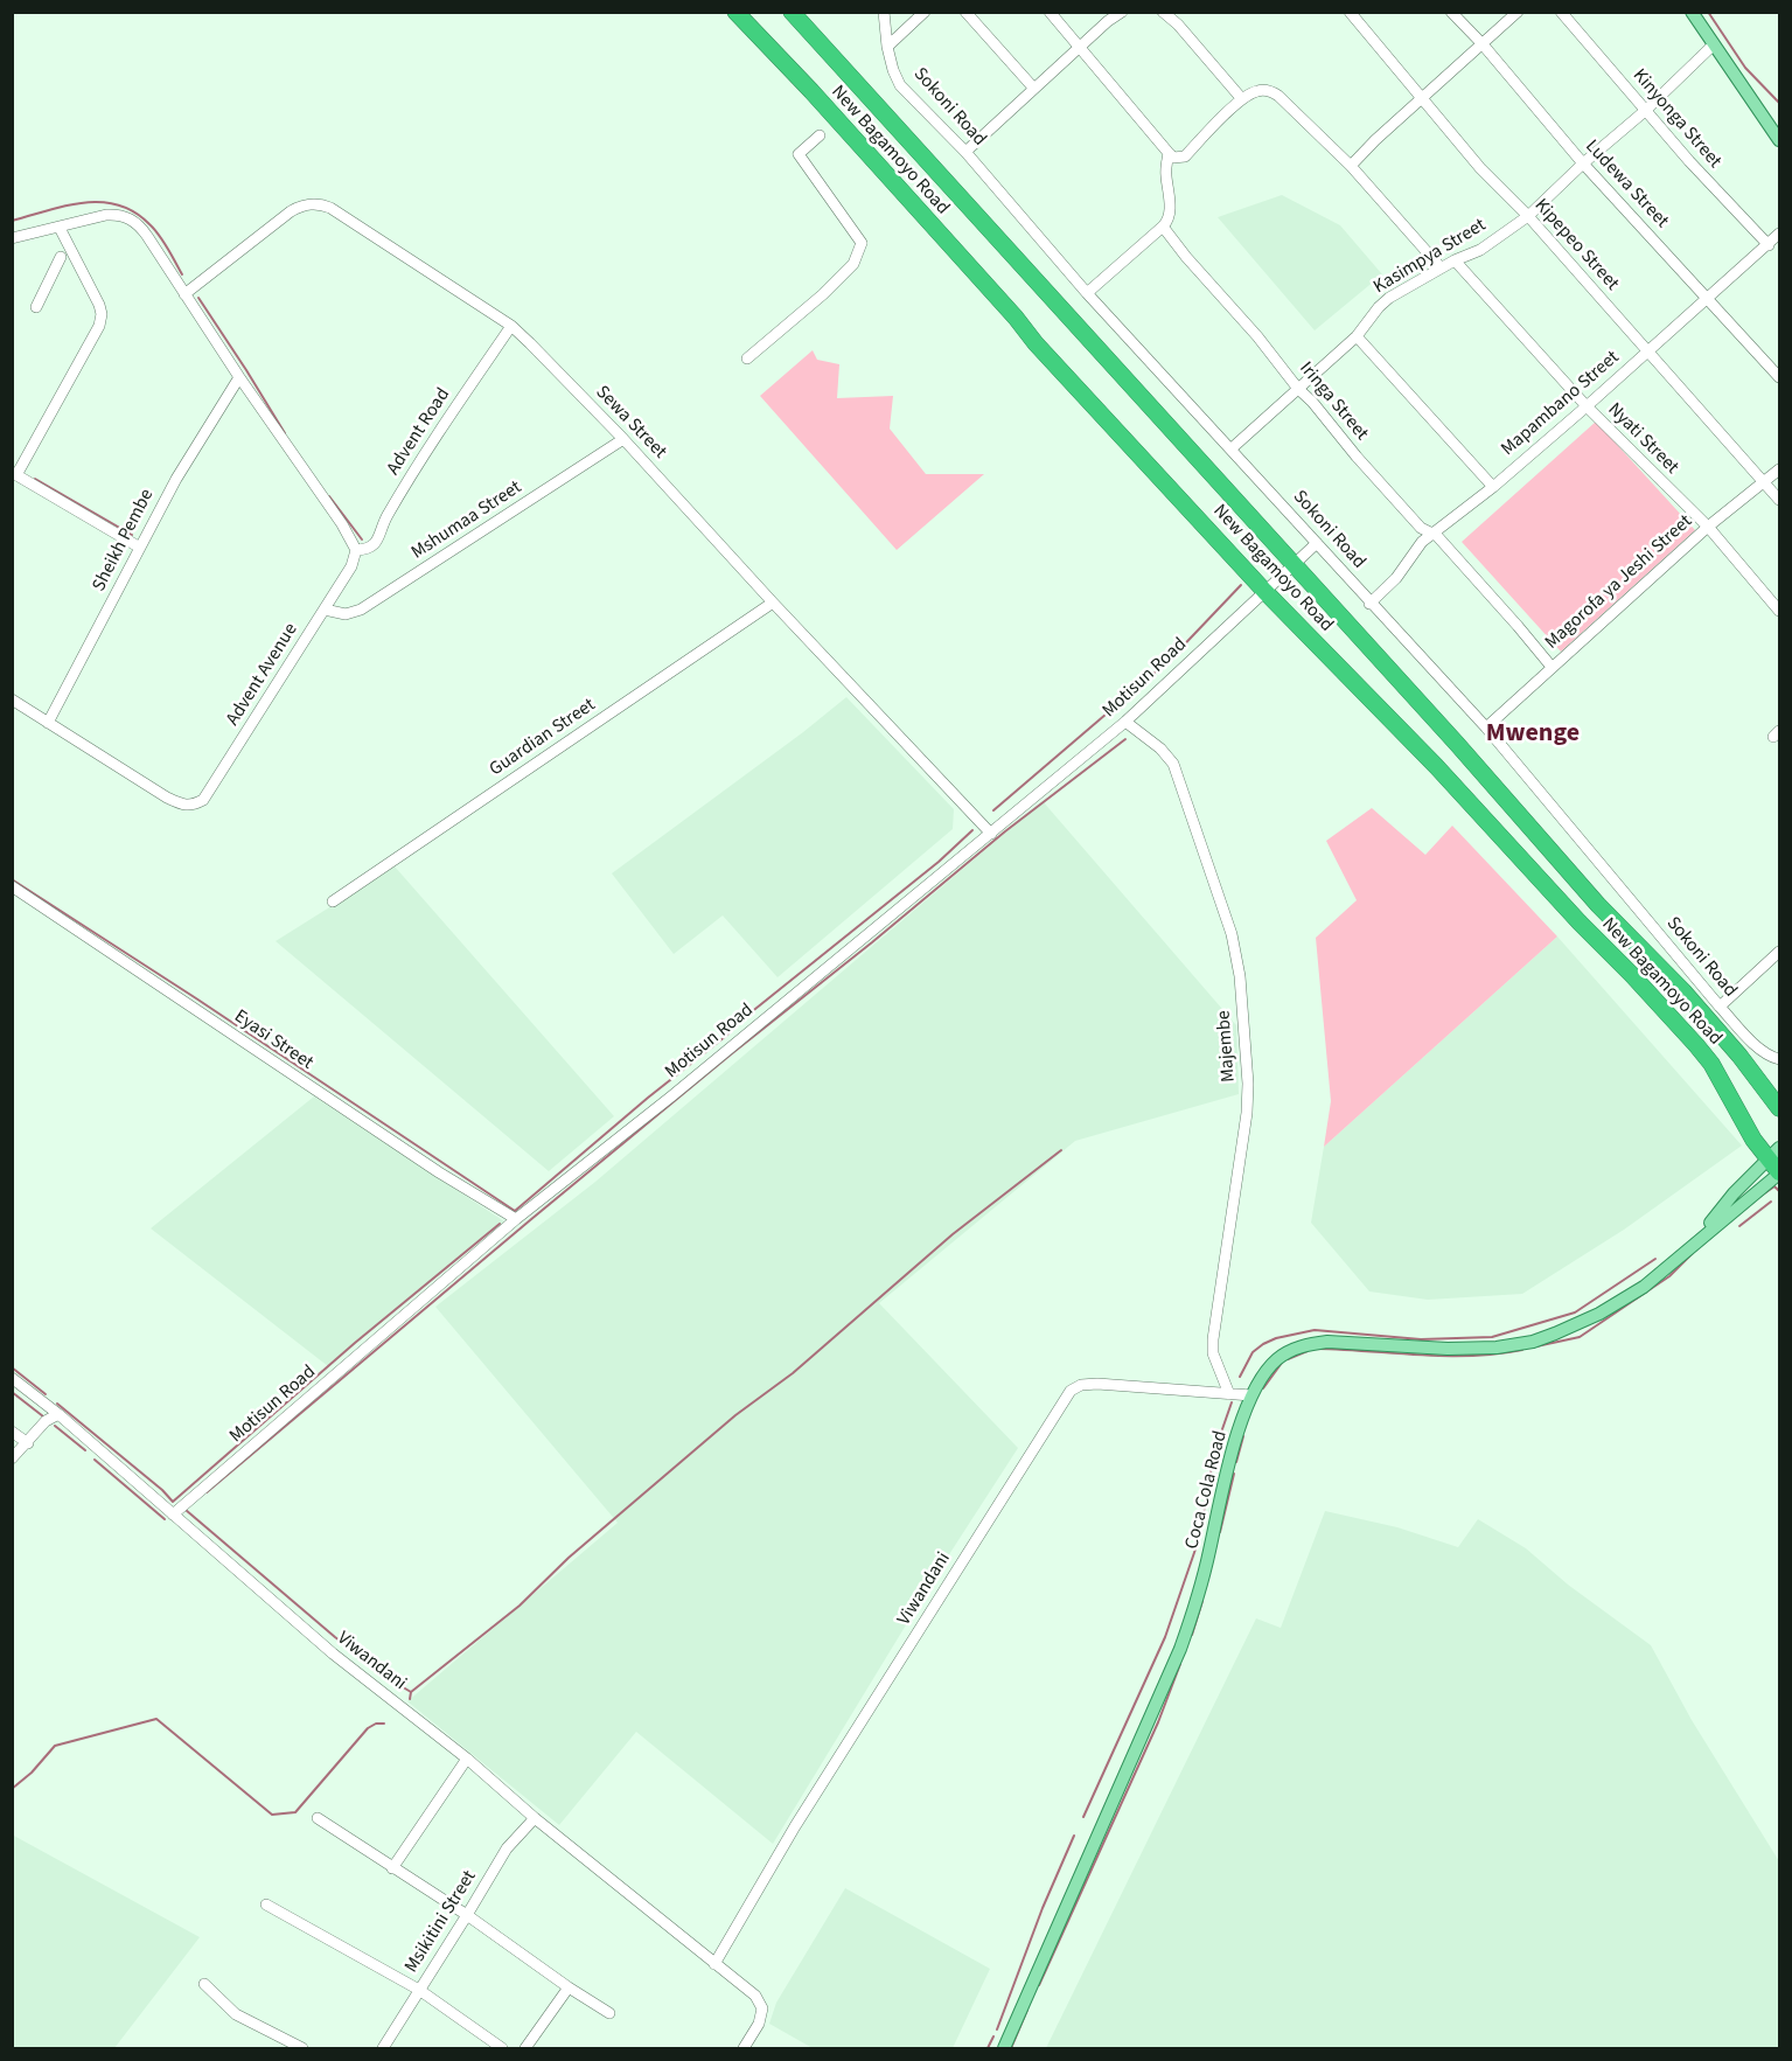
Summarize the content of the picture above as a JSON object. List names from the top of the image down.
{
  "streets": {
    "highway": ["New Bagamoyo Road"],
    "main road": ["Coca Cola Road"],
    "street": [
      "Sokoni Road",
      "Kinyonga Street",
      "Ludewa Street",
      "Kipepeo Street",
      "Kasimpya Street",
      "Iringa Street",
      "Mapambano Street",
      "Sewa Street",
      "Advent Road",
      "Nyati Street",
      "Mshumaa Street",
      "Sheikh Pembe",
      "Magorofa ya Jeshi Street",
      "Advent Avenue",
      "Motisun Road",
      "Guardian Street",
      "Eyasi Street",
      "Majembe",
      "Viwandani",
      "Msikitini Street"
    ]
  },
  "crossings": [
    ["Sokoni Road", "Kasimpya Street"],
    ["Sokoni Road", "Mapambano Street"],
    ["Sokoni Road", "Magorofa ya Jeshi Street"],
    ["Sokoni Road", "Motisun Road"],
    ["Kinyonga Street", "Kasimpya Street"],
    ["Kinyonga Street", "Mapambano Street"],
    ["New Bagamoyo Road", "Motisun Road"],
    ["New Bagamoyo Road", "Coca Cola Road"],
    ["Ludewa Street", "Kasimpya Street"],
    ["Ludewa Street", "Mapambano Street"],
    ["Kipepeo Street", "Kasimpya Street"],
    ["Kipepeo Street", "Mapambano Street"],
    ["Kipepeo Street", "Magorofa ya Jeshi Street"],
    ["Kasimpya Street", "Iringa Street"],
    ["Kasimpya Street", "Nyati Street"],
    ["Iringa Street", "Mapambano Street"],
    ["Iringa Street", "Magorofa ya Jeshi Street"],
    ["Mapambano Street", "Nyati Street"],
    ["Sewa Street", "Advent Road"],
    ["Sewa Street", "Mshumaa Street"],
    ["Sewa Street", "Motisun Road"],
    ["Sewa Street", "Guardian Street"],
    ["Advent Road", "Advent Avenue"],
    ["Nyati Street", "Magorofa ya Jeshi Street"],
    ["Mshumaa Street", "Advent Avenue"],
    ["Sheikh Pembe", "Advent Avenue"],
    ["Motisun Road", "Eyasi Street"],
    ["Motisun Road", "Majembe"],
    ["Motisun Road", "Viwandani"],
    ["Majembe", "Viwandani"],
    ["Coca Cola Road", "Viwandani"],
    ["Viwandani", "Msikitini Street"]
  ],
  "districts": ["Mwenge"]
}
